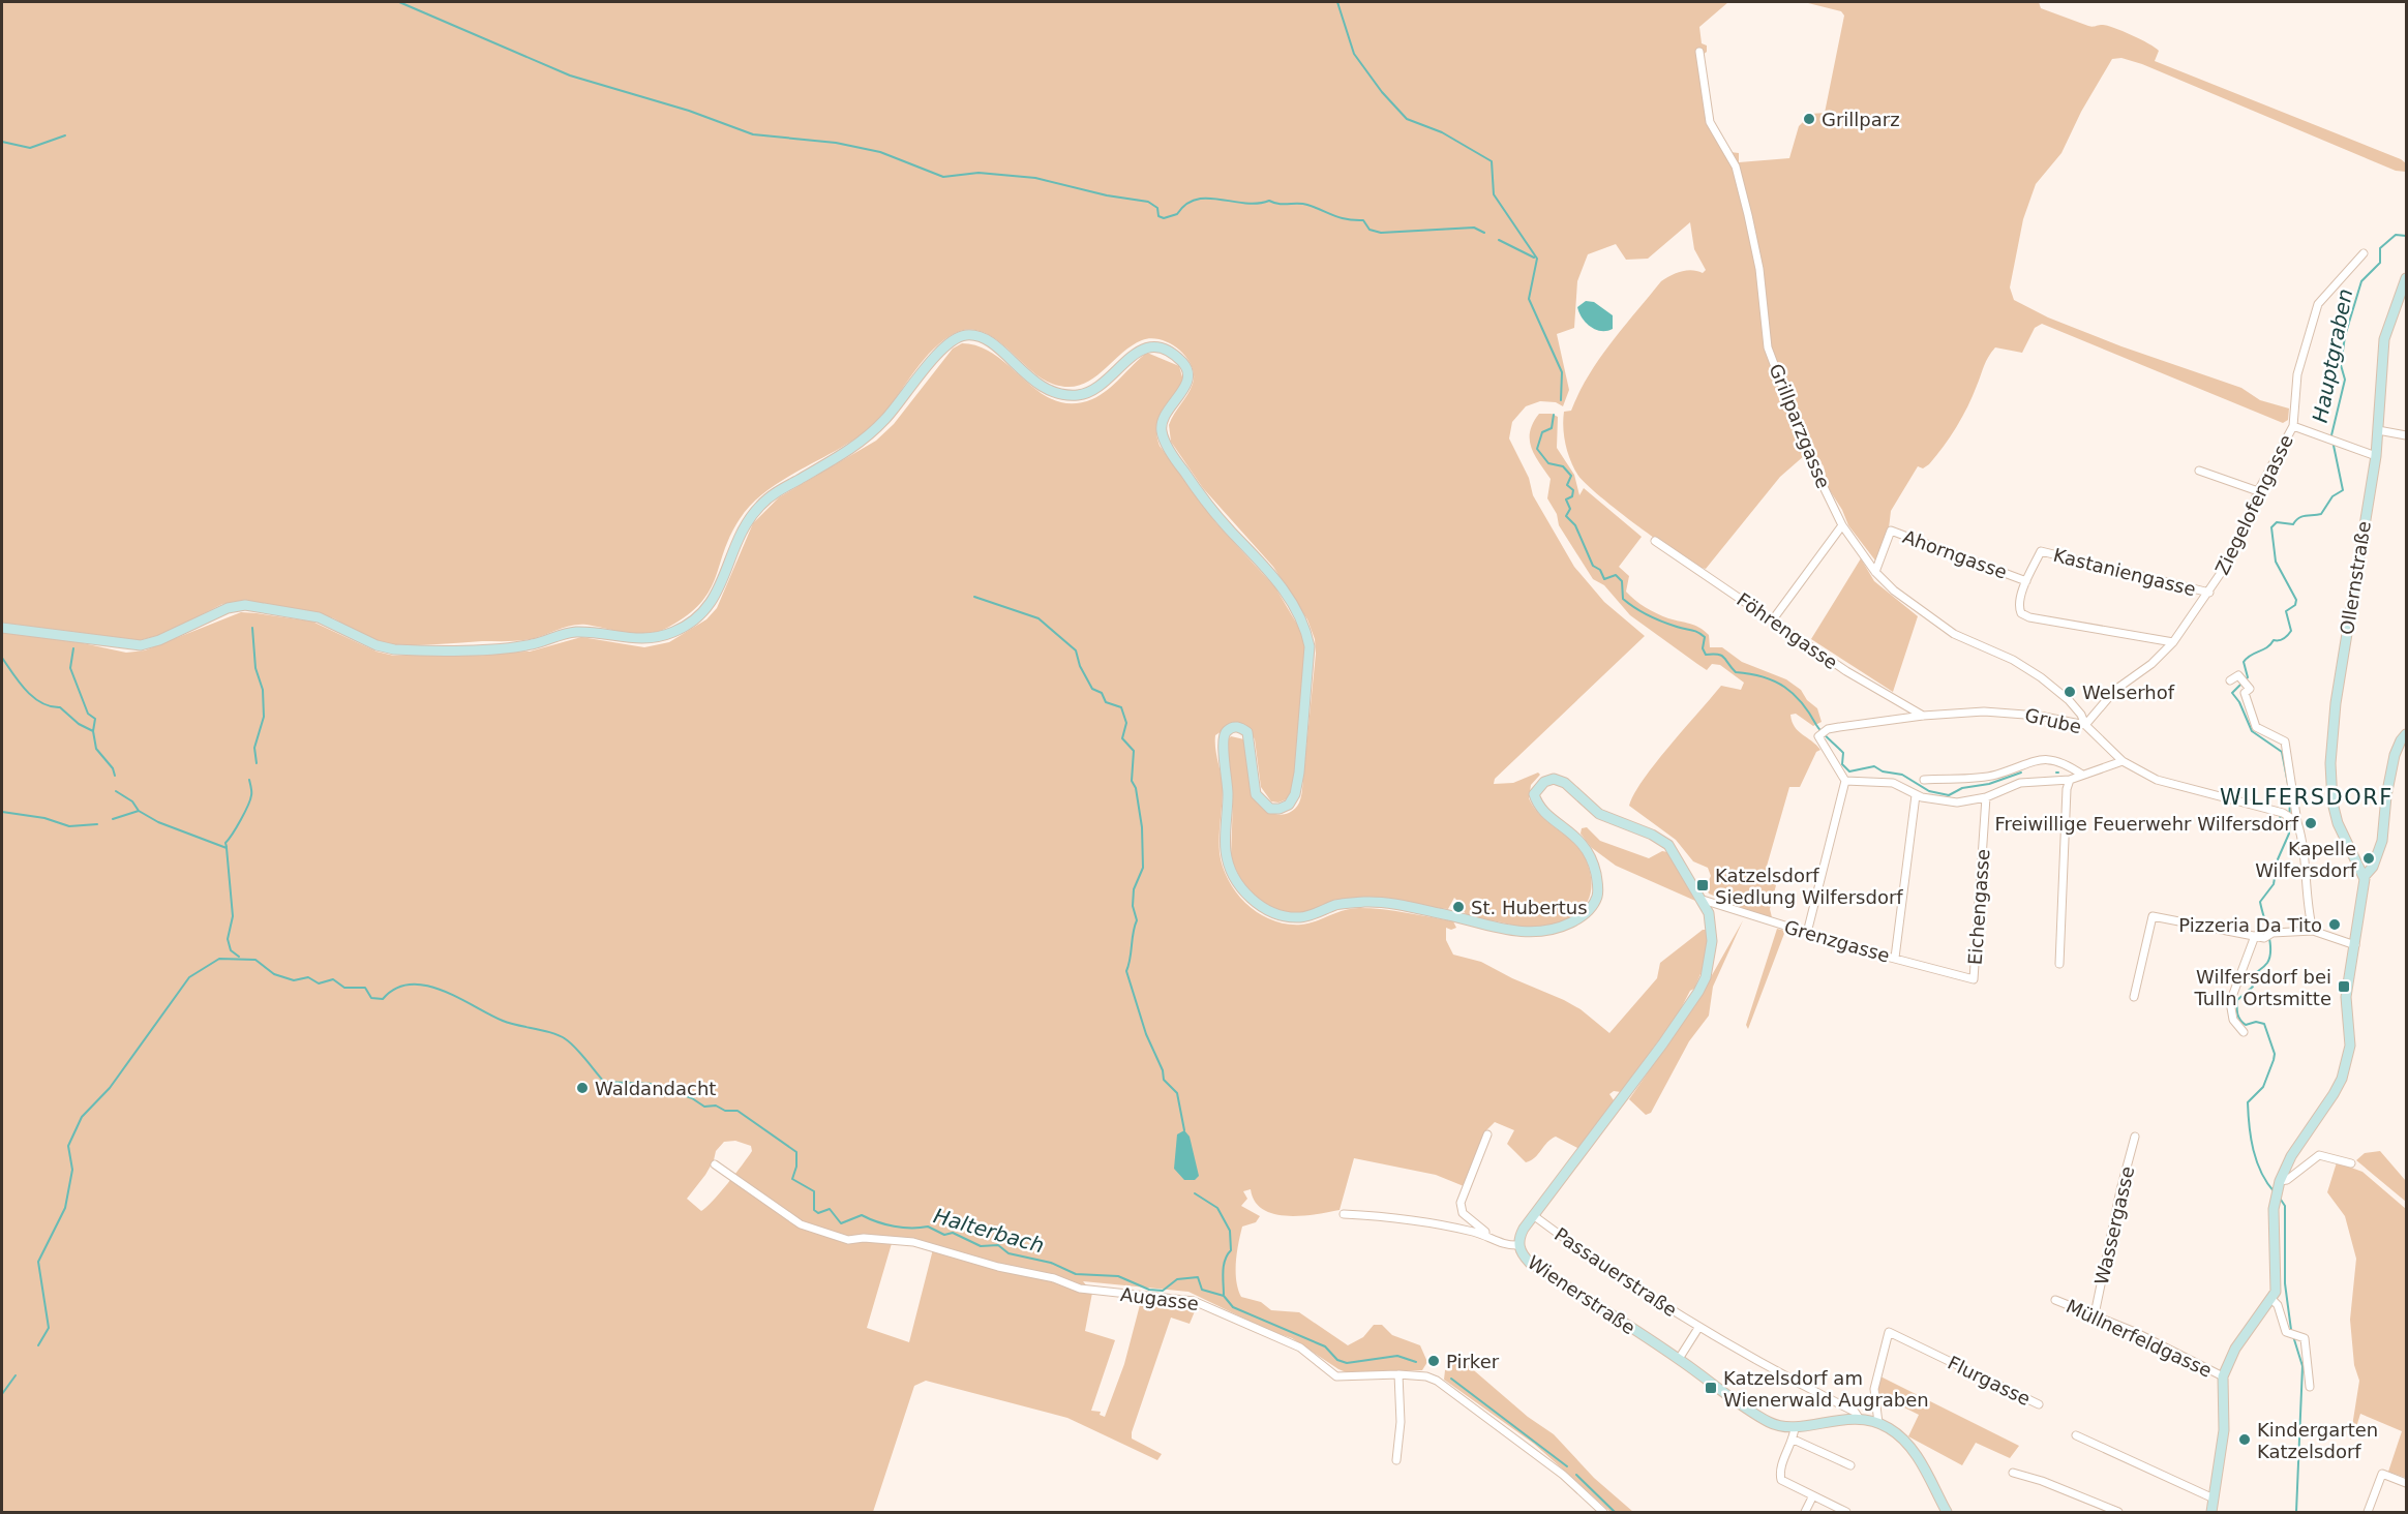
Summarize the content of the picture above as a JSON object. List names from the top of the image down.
{
  "streets": {
    "street": [
      "Grillparzgasse",
      "Ziegelofengasse",
      "Ahorngasse",
      "Kastaniengasse",
      "Ollernstraße",
      "Föhrengasse",
      "Grube",
      "Eichengasse",
      "Grenzgasse",
      "Wassergasse",
      "Passauerstraße",
      "Wienerstraße",
      "Augasse",
      "Müllnerfeldgasse",
      "Flurgasse"
    ]
  },
  "crossings": [
    ["Grillparzgasse", "Ziegelofengasse"],
    ["Grillparzgasse", "Ahorngasse"],
    ["Grillparzgasse", "Grube"],
    ["Ziegelofengasse", "Ahorngasse"],
    ["Ziegelofengasse", "Kastaniengasse"],
    ["Ziegelofengasse", "Grube"],
    ["Ahorngasse", "Kastaniengasse"],
    ["Föhrengasse", "Grube"],
    ["Eichengasse", "Grenzgasse"],
    ["Grenzgasse", "Wienerstraße"],
    ["Wassergasse", "Müllnerfeldgasse"],
    ["Passauerstraße", "Wienerstraße"],
    ["Wienerstraße", "Flurgasse"]
  ],
  "districts": ["WILFERSDORF"],
  "water": ["Hauptgraben", "Halterbach"],
  "places": {
    "other": [
      "Grillparz",
      "Welserhof",
      "Freiwillige Feuerwehr Wilfersdorf",
      "Kapelle Wilfersdorf",
      "St. Hubertus",
      "Pizzeria Da Tito",
      "Waldandacht",
      "Pirker",
      "Kindergarten Katzelsdorf"
    ],
    "transit": ["Katzelsdorf Siedlung Wilfersdorf", "Wilfersdorf bei Tulln Ortsmitte", "Katzelsdorf am Wienerwald Augraben"]
  }
}
